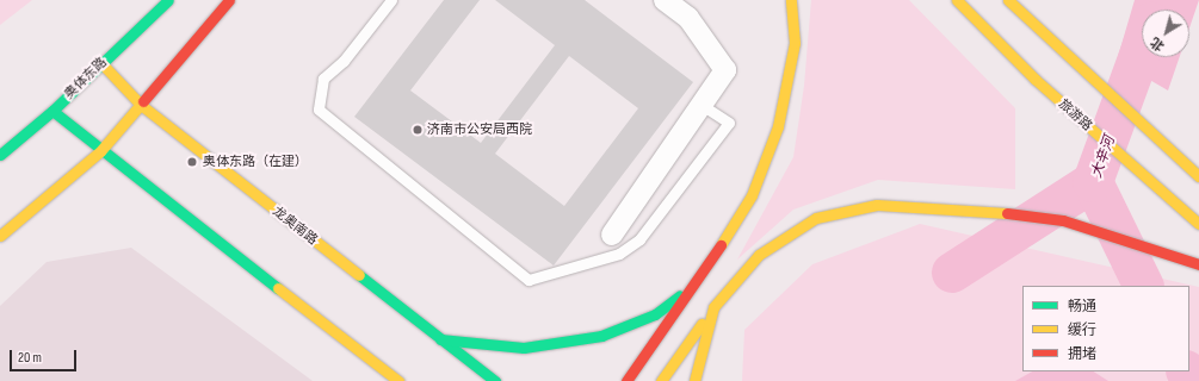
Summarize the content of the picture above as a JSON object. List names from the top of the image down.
{
  "streets": {
    "main road": ["奥体东路", "旅游路", "龙奥南路"]
  },
  "crossings": [
    ["奥体东路", "龙奥南路"]
  ],
  "water": ["大辛河"],
  "places": ["济南市公安局西院", "奥体东路（在建）"],
  "legend": ["畅通", "缓行", "拥堵"],
  "scale_bar": "20 m",
  "north": "bottom left"
}
